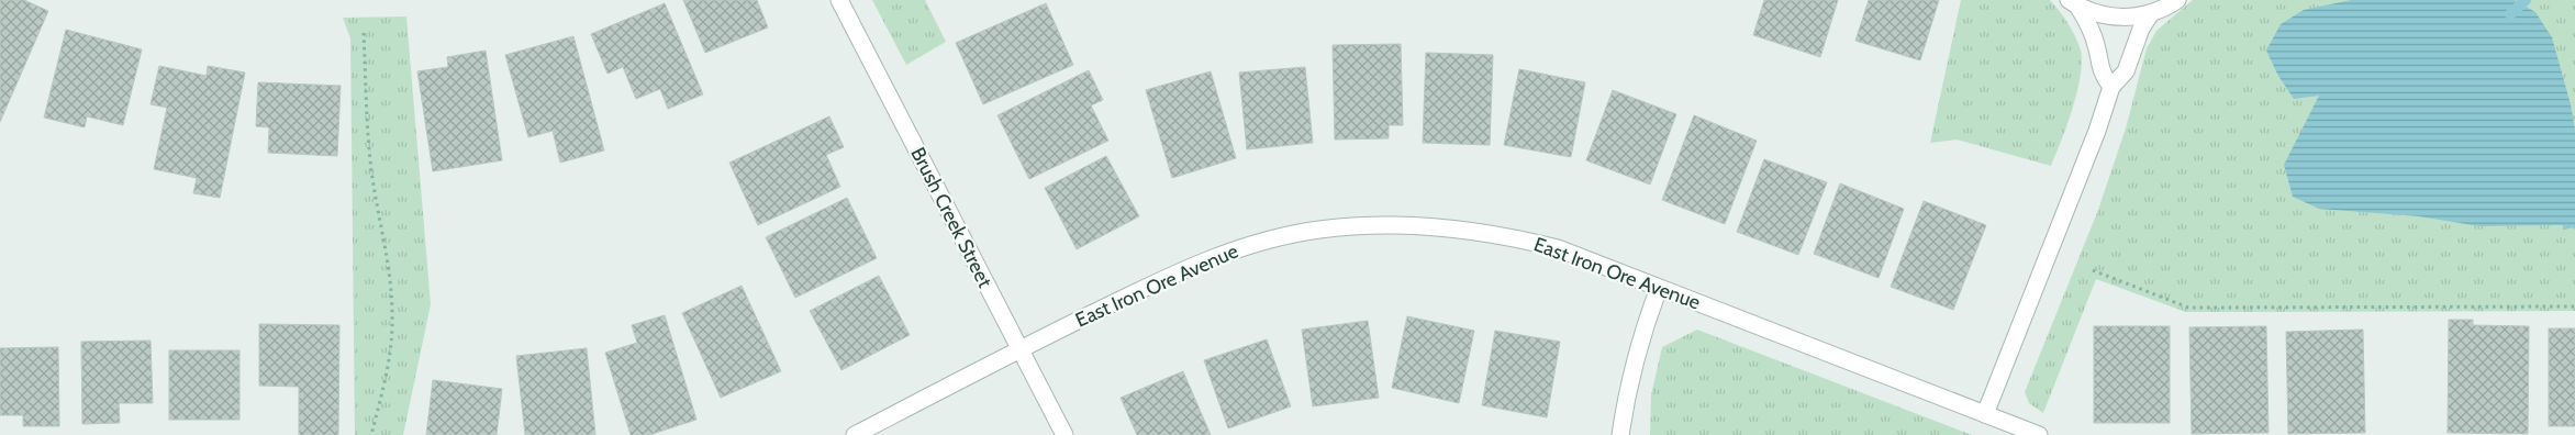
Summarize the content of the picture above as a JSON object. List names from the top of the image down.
{
  "streets": {
    "street": ["Brush Creek Street", "East Iron Ore Avenue"]
  },
  "crossings": [
    ["Brush Creek Street", "East Iron Ore Avenue"]
  ]
}
